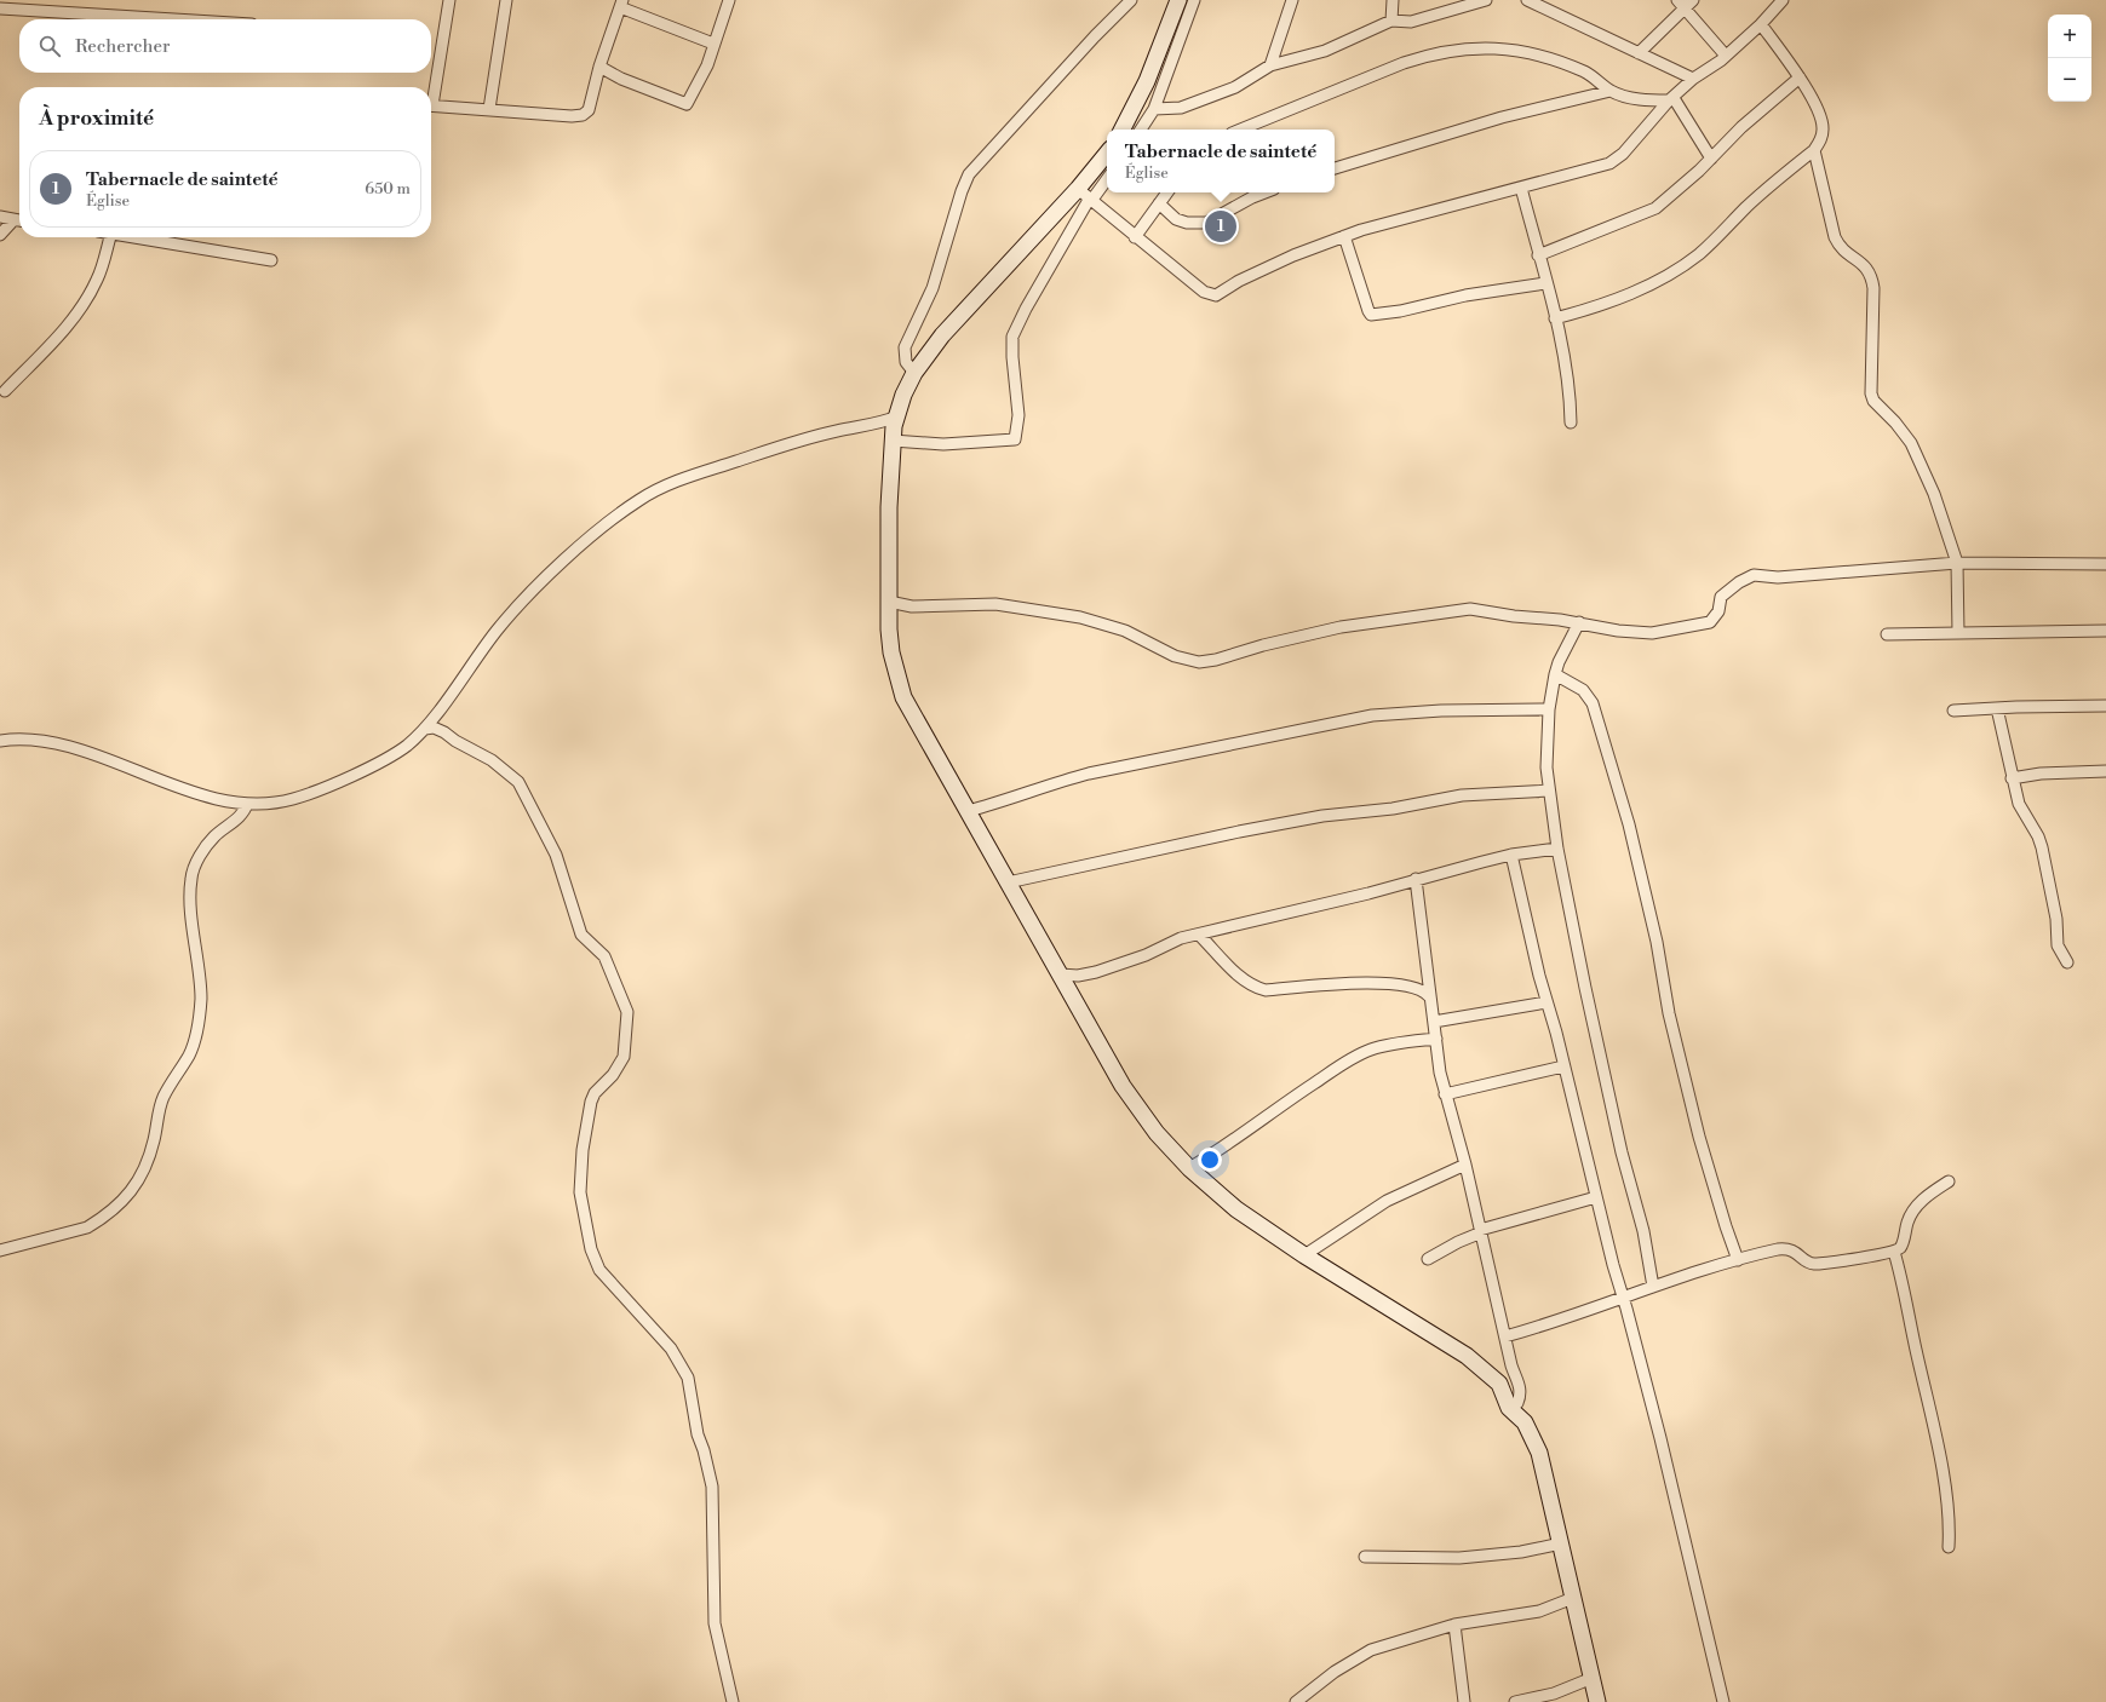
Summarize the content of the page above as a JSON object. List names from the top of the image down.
{
  "page": {
    "map_buttons": ["+", "−"],
    "search": "Rechercher",
    "heading": "À proximité",
    "popup": ["Tabernacle de sainteté", "Église"],
    "list": [
      {
        "mark": "1",
        "name": "Tabernacle de sainteté",
        "note": "Église",
        "value": "650 m"
      }
    ],
    "pins": "1"
  }
}
